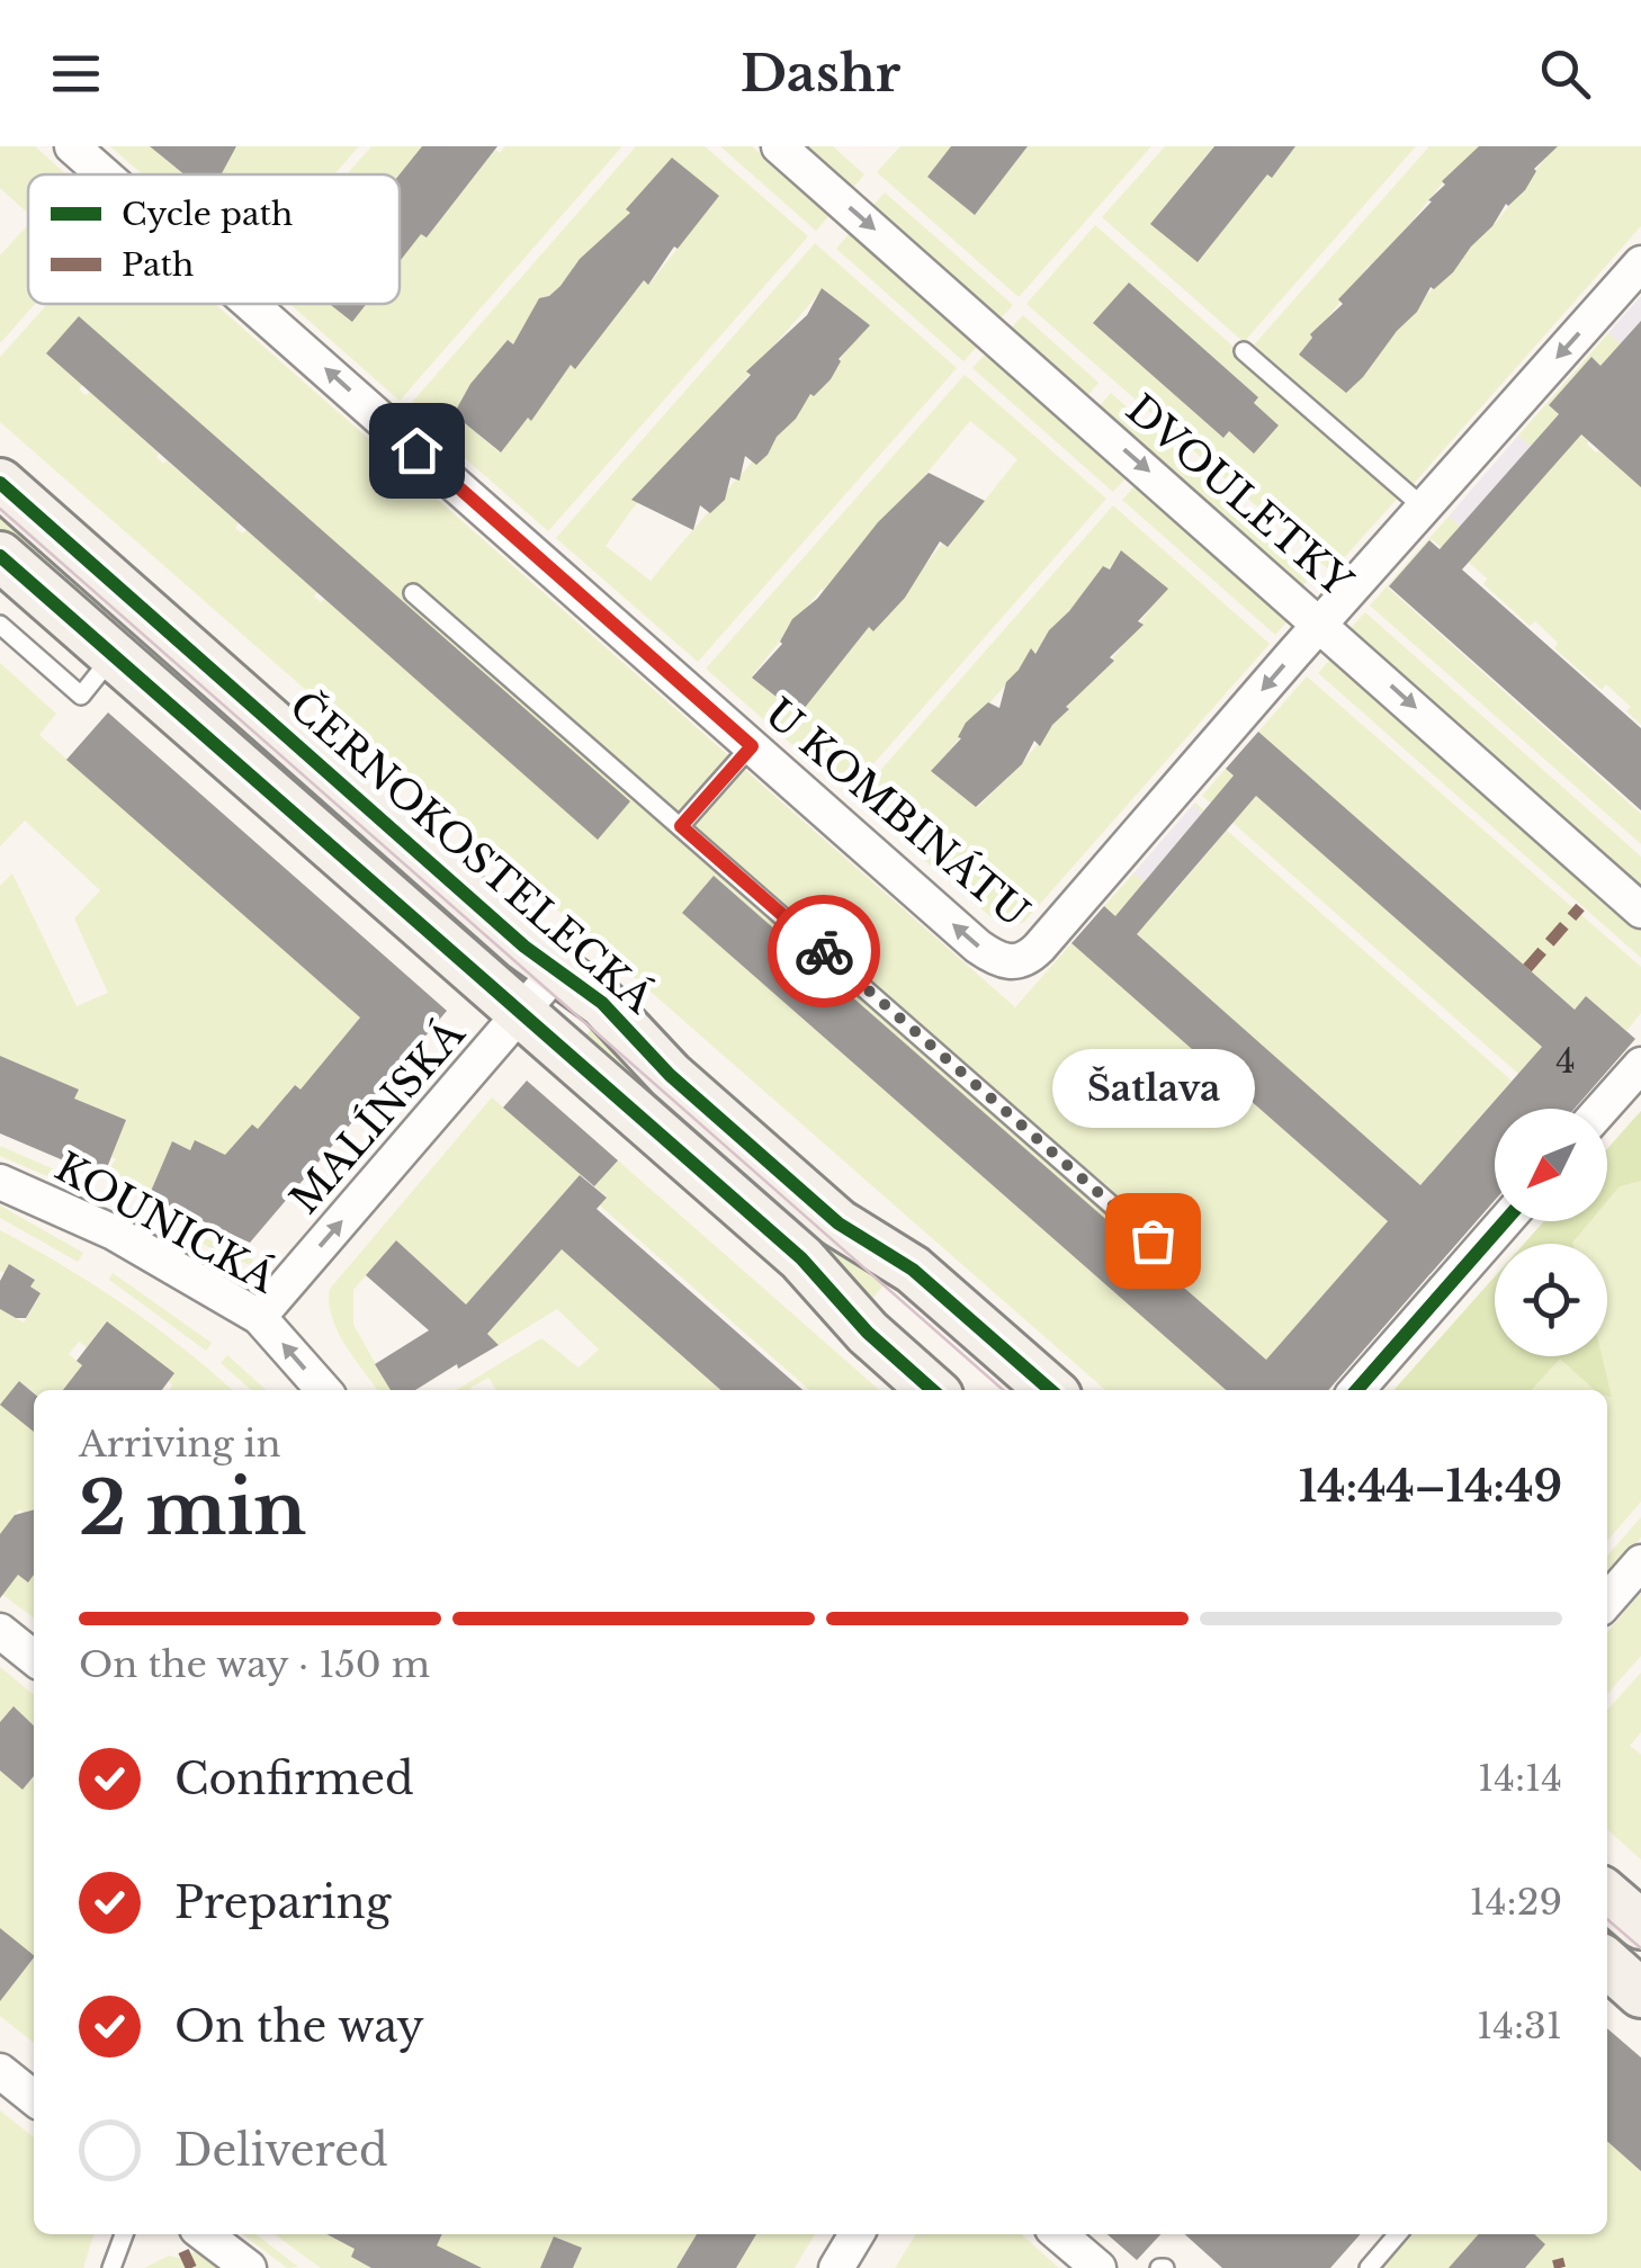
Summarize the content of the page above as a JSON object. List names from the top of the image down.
{
  "streets": {
    "main road": ["ČERNOKOSTELECKÁ"],
    "street": [
      "DVOULETKY",
      "U KOMBINÁTU",
      "MALÍNSKÁ",
      "KOUNICKÁ"
    ]
  },
  "crossings": [
    ["DVOULETKY", "U KOMBINÁTU"],
    ["ČERNOKOSTELECKÁ", "MALÍNSKÁ"],
    ["MALÍNSKÁ", "KOUNICKÁ"]
  ],
  "one_way": ["DVOULETKY", "MALÍNSKÁ"],
  "places": ["Šatlava"],
  "house_numbers": ["4"],
  "legend": ["Cycle path", "Path"],
  "north": "bottom left",
  "page": {
    "header": "Dashr",
    "bubble": "Šatlava",
    "heading": ["2 min", "Arriving in", "14:44–14:49"],
    "bar": "On the way · 150 m",
    "list": [
      ["Confirmed", "14:14"],
      ["Preparing", "14:29"],
      ["On the way", "14:31"],
      "Delivered"
    ]
  }
}
